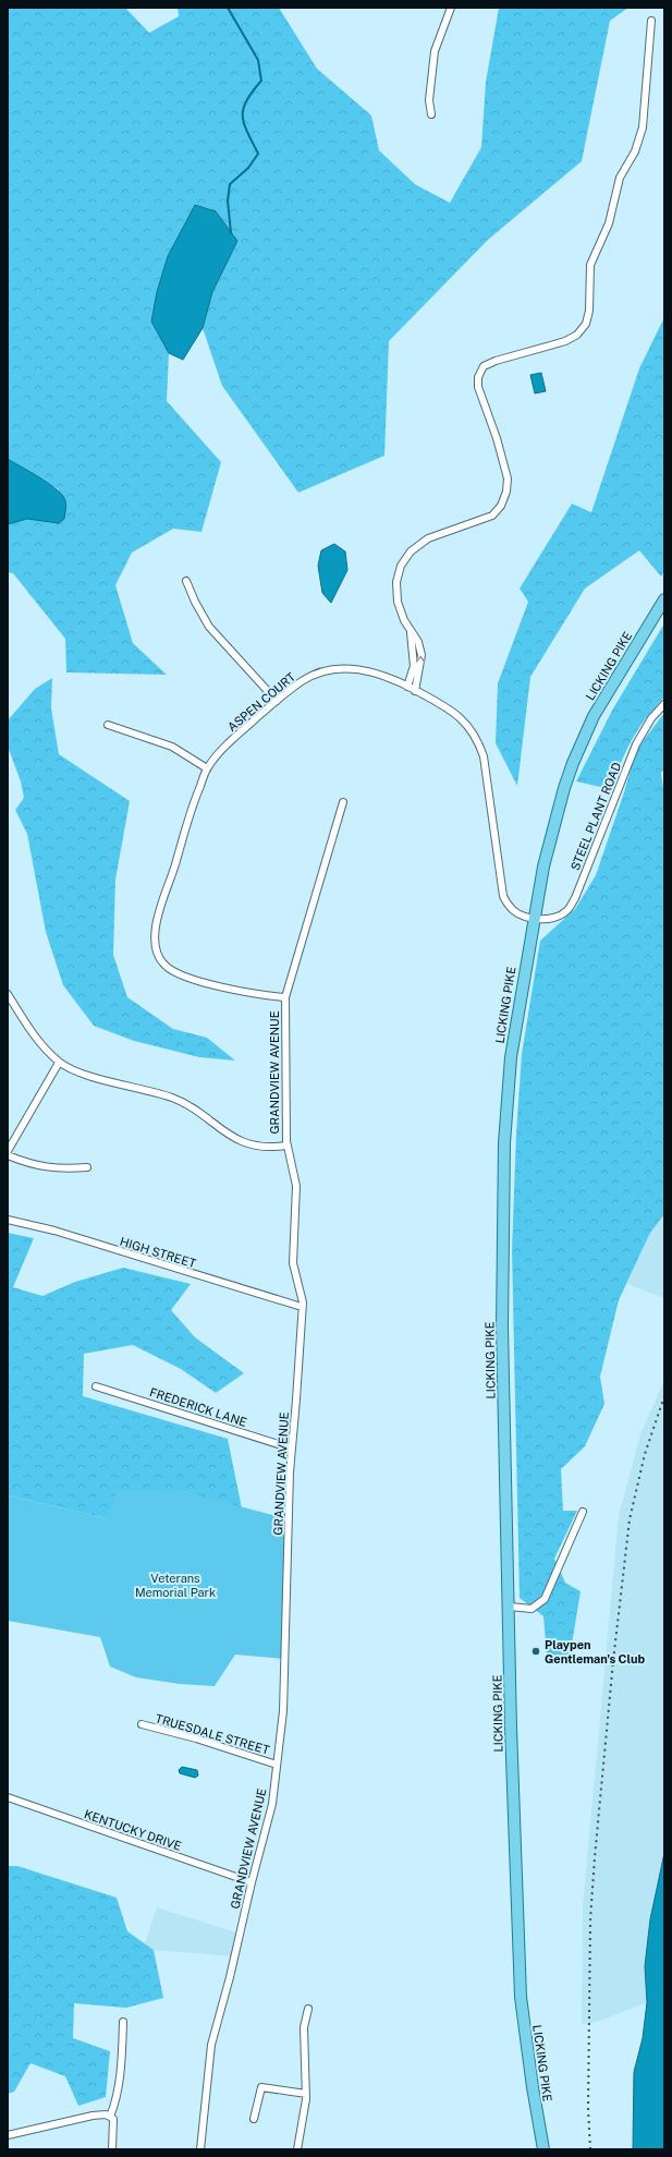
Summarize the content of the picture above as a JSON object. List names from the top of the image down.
{
  "streets": {
    "main road": ["LICKING PIKE"],
    "street": [
      "ASPEN COURT",
      "STEEL PLANT ROAD",
      "GRANDVIEW AVENUE",
      "HIGH STREET",
      "FREDERICK LANE",
      "TRUESDALE STREET",
      "KENTUCKY DRIVE"
    ]
  },
  "crossings": [
    ["LICKING PIKE", "ASPEN COURT"],
    ["LICKING PIKE", "STEEL PLANT ROAD"],
    ["ASPEN COURT", "STEEL PLANT ROAD"],
    ["ASPEN COURT", "GRANDVIEW AVENUE"],
    ["GRANDVIEW AVENUE", "HIGH STREET"],
    ["GRANDVIEW AVENUE", "FREDERICK LANE"],
    ["GRANDVIEW AVENUE", "TRUESDALE STREET"],
    ["GRANDVIEW AVENUE", "KENTUCKY DRIVE"]
  ],
  "parks": ["Veterans Memorial Park"],
  "places": ["Playpen Gentleman's Club"]
}
